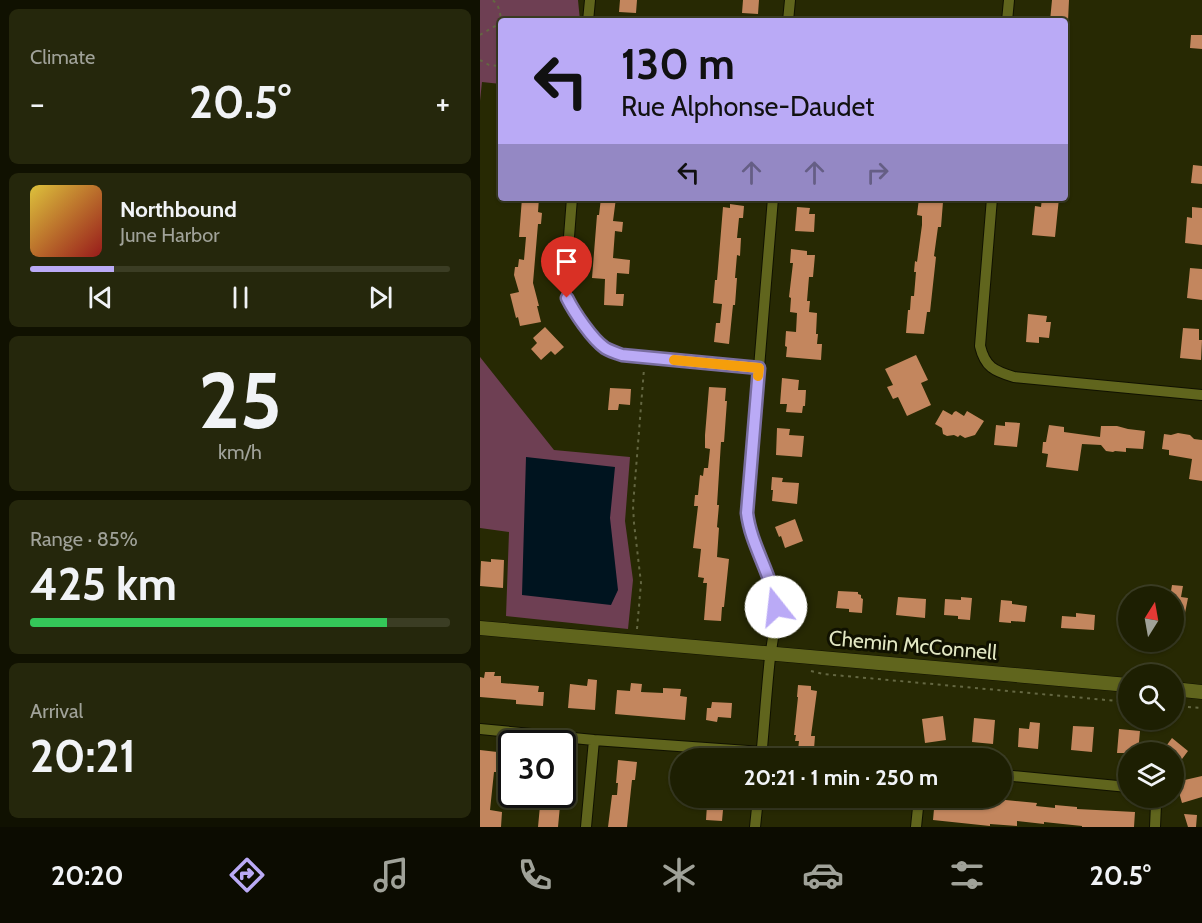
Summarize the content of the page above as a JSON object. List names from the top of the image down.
{
  "streets": {
    "street": ["Chemin McConnell"]
  },
  "north": "top",
  "page": {
    "tile": [
      "Climate",
      ["25", "km/h"],
      ["Range · 85%", "425 km"],
      ["Arrival", "20:21"]
    ],
    "turn": ["130 m", "Rue Alphonse-Daudet"],
    "heat": ["−", "20.5°", "+"],
    "song": ["Northbound", "June Harbor"],
    "limit": "30",
    "trip": "20:21 · 1 min · 250 m",
    "tabs": ["20:20", "20.5°"]
  }
}
